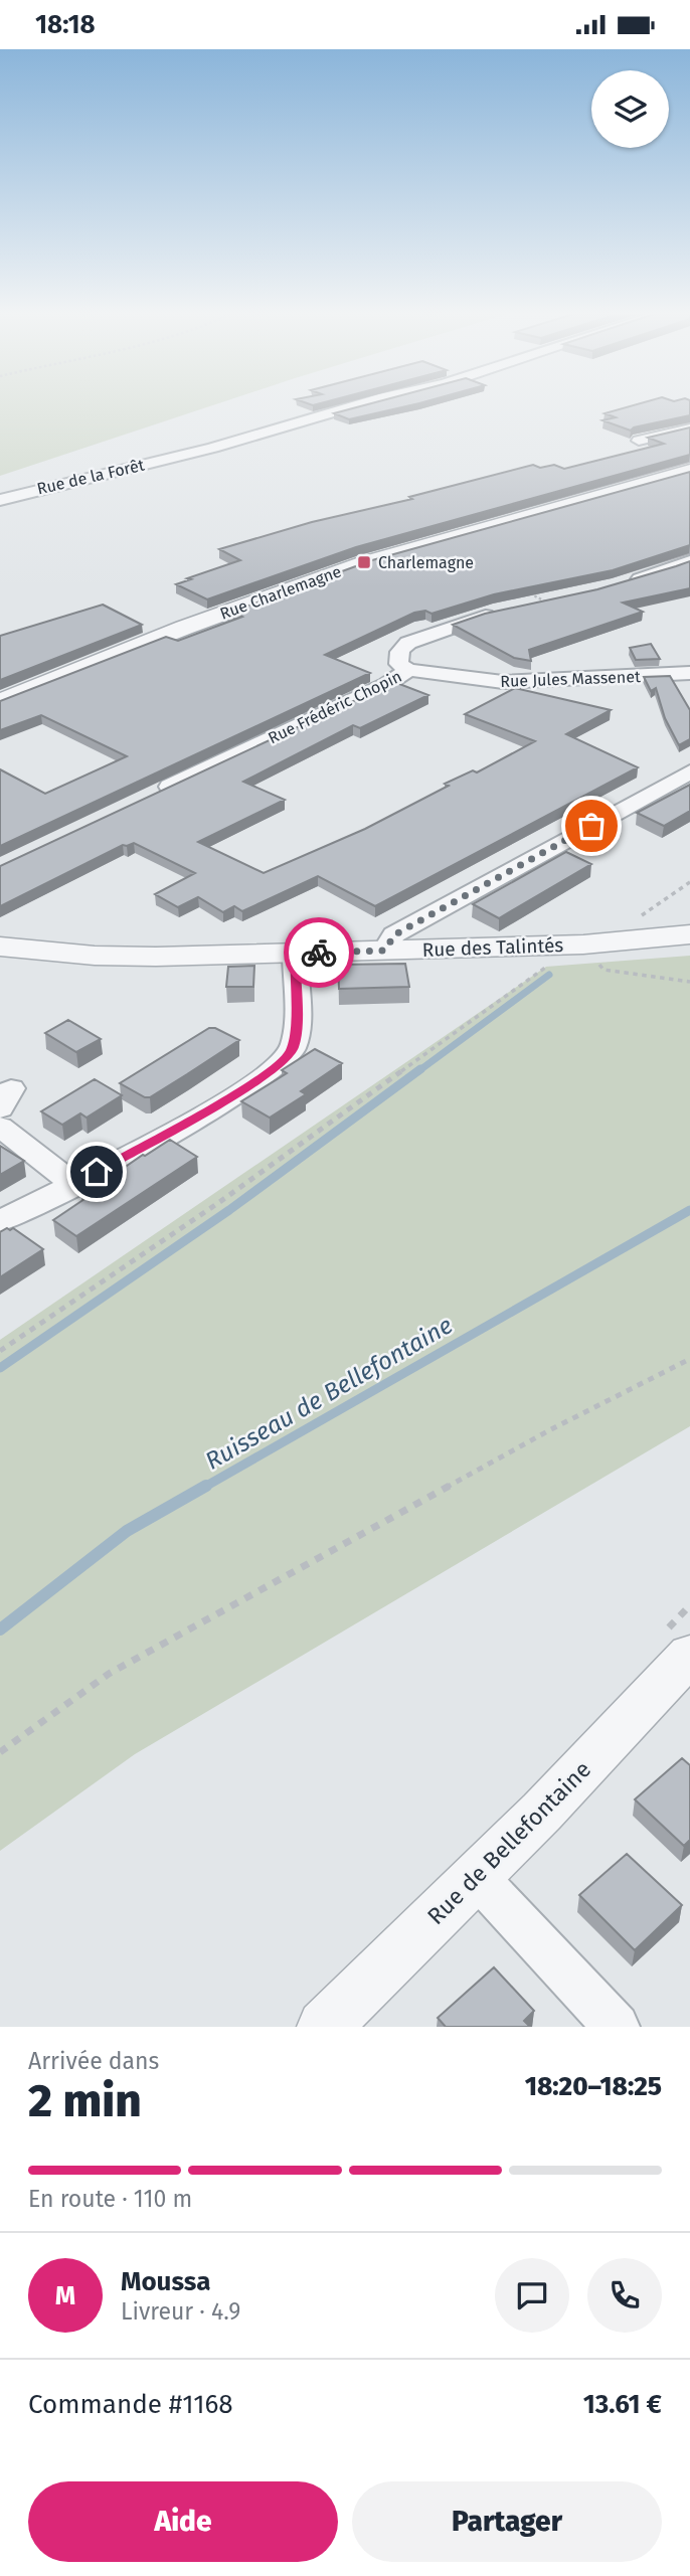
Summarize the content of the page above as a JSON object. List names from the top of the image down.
{
  "streets": {
    "street": [
      "Rue de la Forêt",
      "Rue Charlemagne",
      "Rue Jules Massenet",
      "Rue Frédéric Chopin",
      "Rue des Talintés",
      "Rue de Bellefontaine"
    ]
  },
  "crossings": [
    ["Rue Jules Massenet", "Rue Frédéric Chopin"]
  ],
  "water": ["Ruisseau de Bellefontaine"],
  "places": {
    "transit": ["Charlemagne"]
  },
  "page": {
    "status": "18:18",
    "heading": ["2 min", "Arrivée dans", "18:20–18:25"],
    "panel": [
      "Moussa",
      "Livreur · 4.9",
      "Commande #1168",
      "13.61 €"
    ],
    "bar": "En route · 110 m",
    "round": "M",
    "buttons": ["Aide", "Partager"]
  }
}
